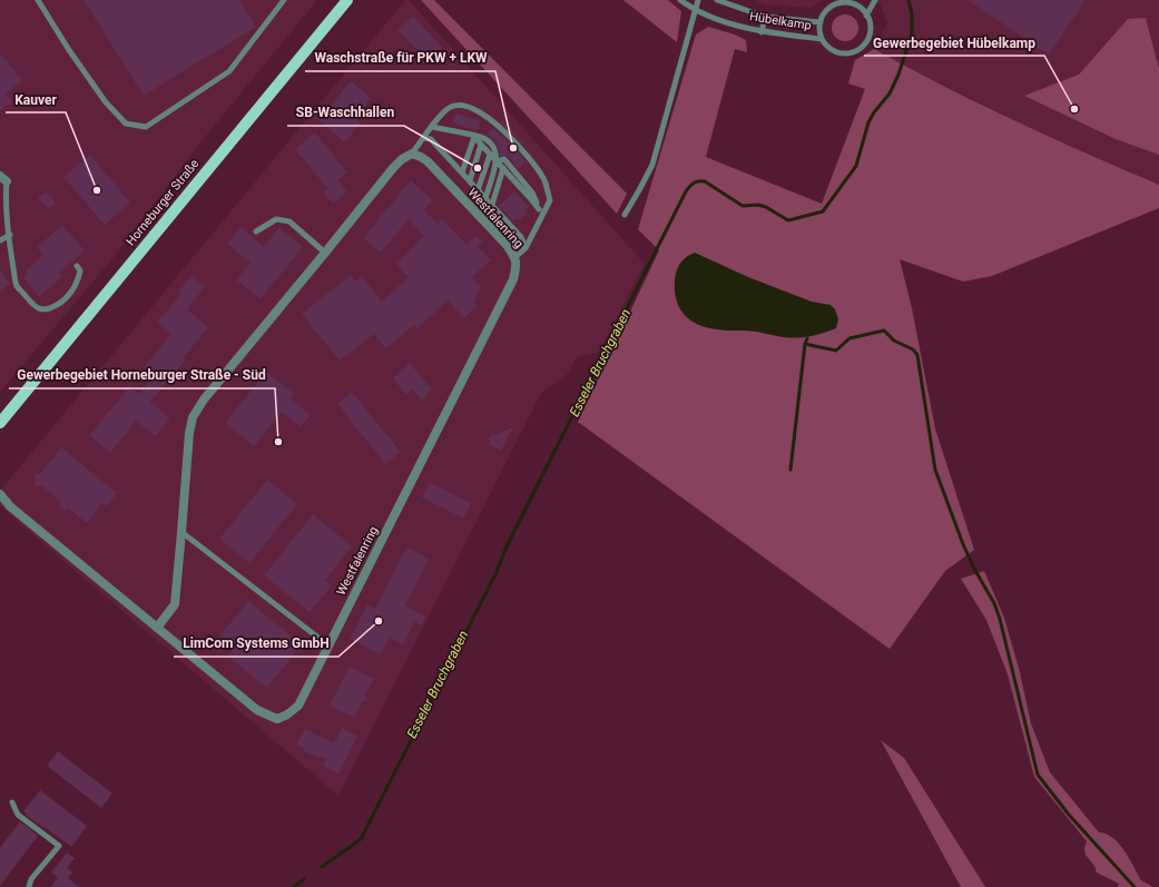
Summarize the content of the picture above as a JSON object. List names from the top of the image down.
{
  "streets": {
    "main road": ["Horneburger Straße"],
    "street": ["Westfalenring"],
    "lane": ["Hübelkamp"]
  },
  "water": ["Esseler Bruchgraben"],
  "places": [
    "Gewerbegebiet Hübelkamp",
    "Waschstraße für PKW + LKW",
    "SB-Waschhallen",
    "Kauver",
    "Gewerbegebiet Horneburger Straße - Süd",
    "LimCom Systems GmbH"
  ]
}
